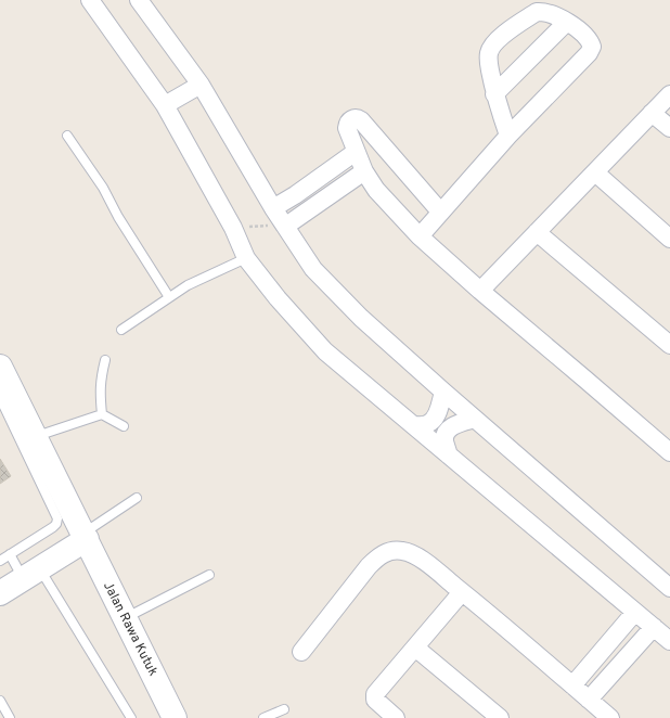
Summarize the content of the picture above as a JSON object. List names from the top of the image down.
{
  "streets": {
    "street": ["Jalan Rawa Kutuk"]
  }
}
